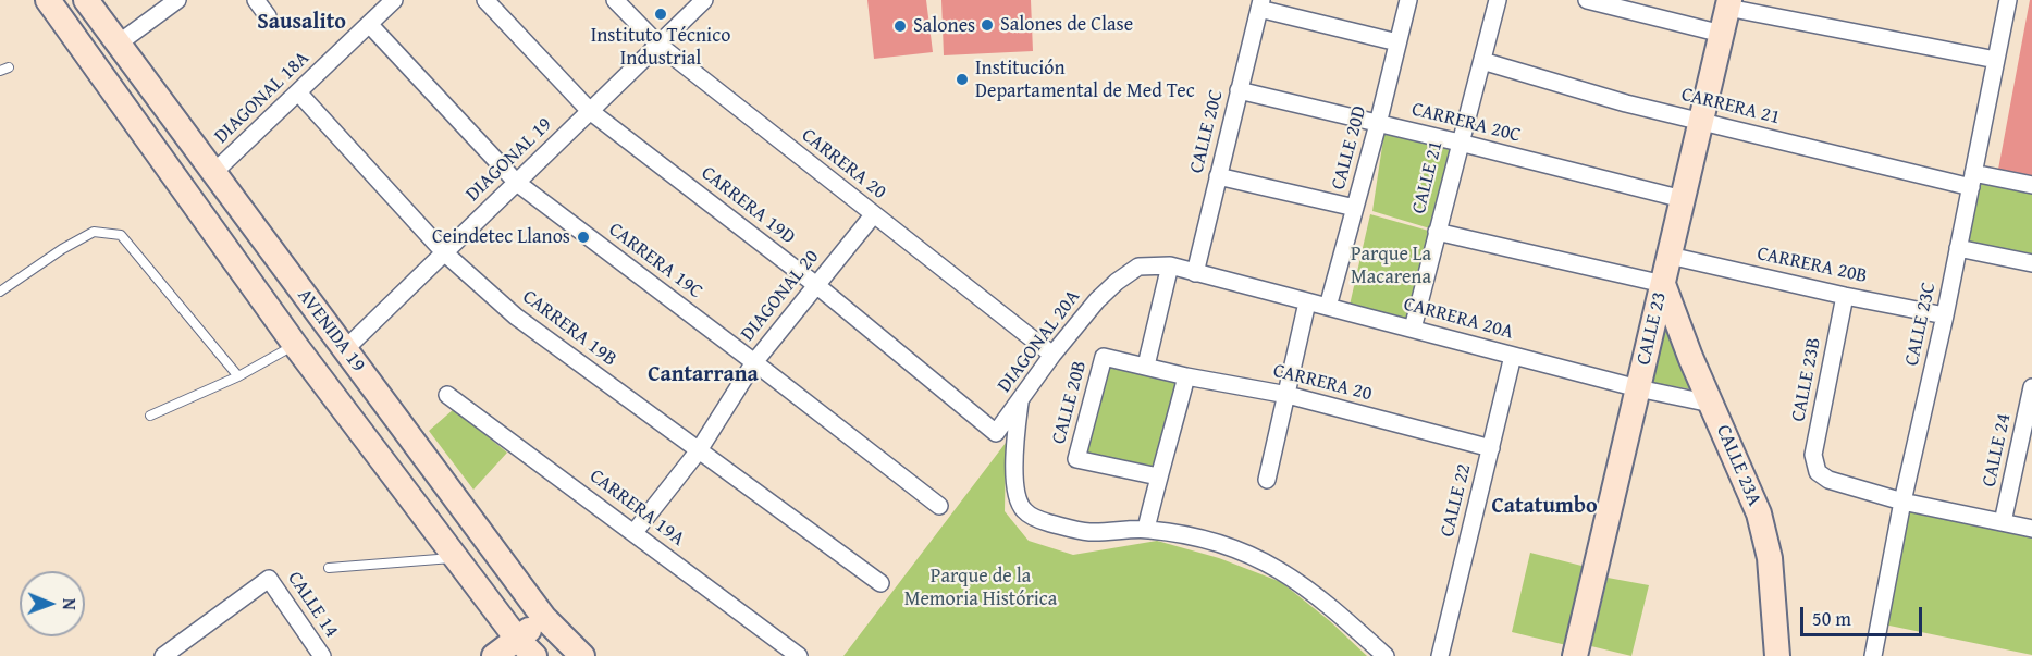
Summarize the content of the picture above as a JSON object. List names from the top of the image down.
{
  "streets": {
    "main road": ["CALLE 23", "AVENIDA 19", "CALLE 23A"],
    "street": [
      "DIAGONAL 18A",
      "CARRERA 21",
      "CARRERA 20C",
      "CALLE 20C",
      "CALLE 20D",
      "DIAGONAL 19",
      "CARRERA 20",
      "CALLE 21",
      "CARRERA 19D",
      "CARRERA 19C",
      "CARRERA 20B",
      "DIAGONAL 20",
      "CARRERA 20A",
      "CALLE 23C",
      "CARRERA 19B",
      "DIAGONAL 20A",
      "CALLE 23B",
      "CALLE 20B",
      "CALLE 24",
      "CALLE 22",
      "CARRERA 19A",
      "CALLE 14"
    ]
  },
  "crossings": [
    ["DIAGONAL 18A", "CARRERA 19C"],
    ["DIAGONAL 18A", "CARRERA 19B"],
    ["DIAGONAL 18A", "AVENIDA 19"],
    ["CARRERA 21", "CALLE 21"],
    ["CARRERA 21", "CALLE 23C"],
    ["CARRERA 21", "CALLE 23"],
    ["CARRERA 20C", "CALLE 20C"],
    ["CARRERA 20C", "CALLE 20D"],
    ["CARRERA 20C", "CALLE 21"],
    ["CARRERA 20C", "CALLE 23"],
    ["CALLE 20C", "CARRERA 20A"],
    ["CALLE 20C", "DIAGONAL 20A"],
    ["CALLE 20D", "CARRERA 20A"],
    ["DIAGONAL 19", "CARRERA 20"],
    ["DIAGONAL 19", "CARRERA 19D"],
    ["DIAGONAL 19", "CARRERA 19C"],
    ["DIAGONAL 19", "CARRERA 19B"],
    ["DIAGONAL 19", "AVENIDA 19"],
    ["CARRERA 20", "DIAGONAL 20"],
    ["CARRERA 20", "DIAGONAL 20A"],
    ["CARRERA 20", "CALLE 20B"],
    ["CARRERA 20", "CALLE 22"],
    ["CALLE 21", "CARRERA 20A"],
    ["CARRERA 19D", "DIAGONAL 20"],
    ["CARRERA 19D", "DIAGONAL 20A"],
    ["CARRERA 19C", "DIAGONAL 20"],
    ["CARRERA 20B", "CALLE 23C"],
    ["CARRERA 20B", "CALLE 23"],
    ["CARRERA 20B", "CALLE 23B"],
    ["DIAGONAL 20", "CARRERA 19B"],
    ["DIAGONAL 20", "CARRERA 19A"],
    ["CARRERA 20A", "CALLE 23"],
    ["CARRERA 20A", "DIAGONAL 20A"],
    ["CARRERA 20A", "CALLE 23A"],
    ["CARRERA 20A", "CALLE 22"],
    ["CALLE 23C", "CALLE 23B"],
    ["CALLE 23", "CALLE 23A"]
  ],
  "districts": ["Sausalito", "Cantarrana", "Catatumbo"],
  "parks": ["Parque La Macarena", "Parque de la Memoria Histórica"],
  "places": [
    "Instituto Técnico Industrial",
    "Salones de Clase",
    "Salones",
    "Institución Departamental de Med Tec",
    "Ceindetec Llanos"
  ],
  "scale_bar": "50 m",
  "north": "right"
}
